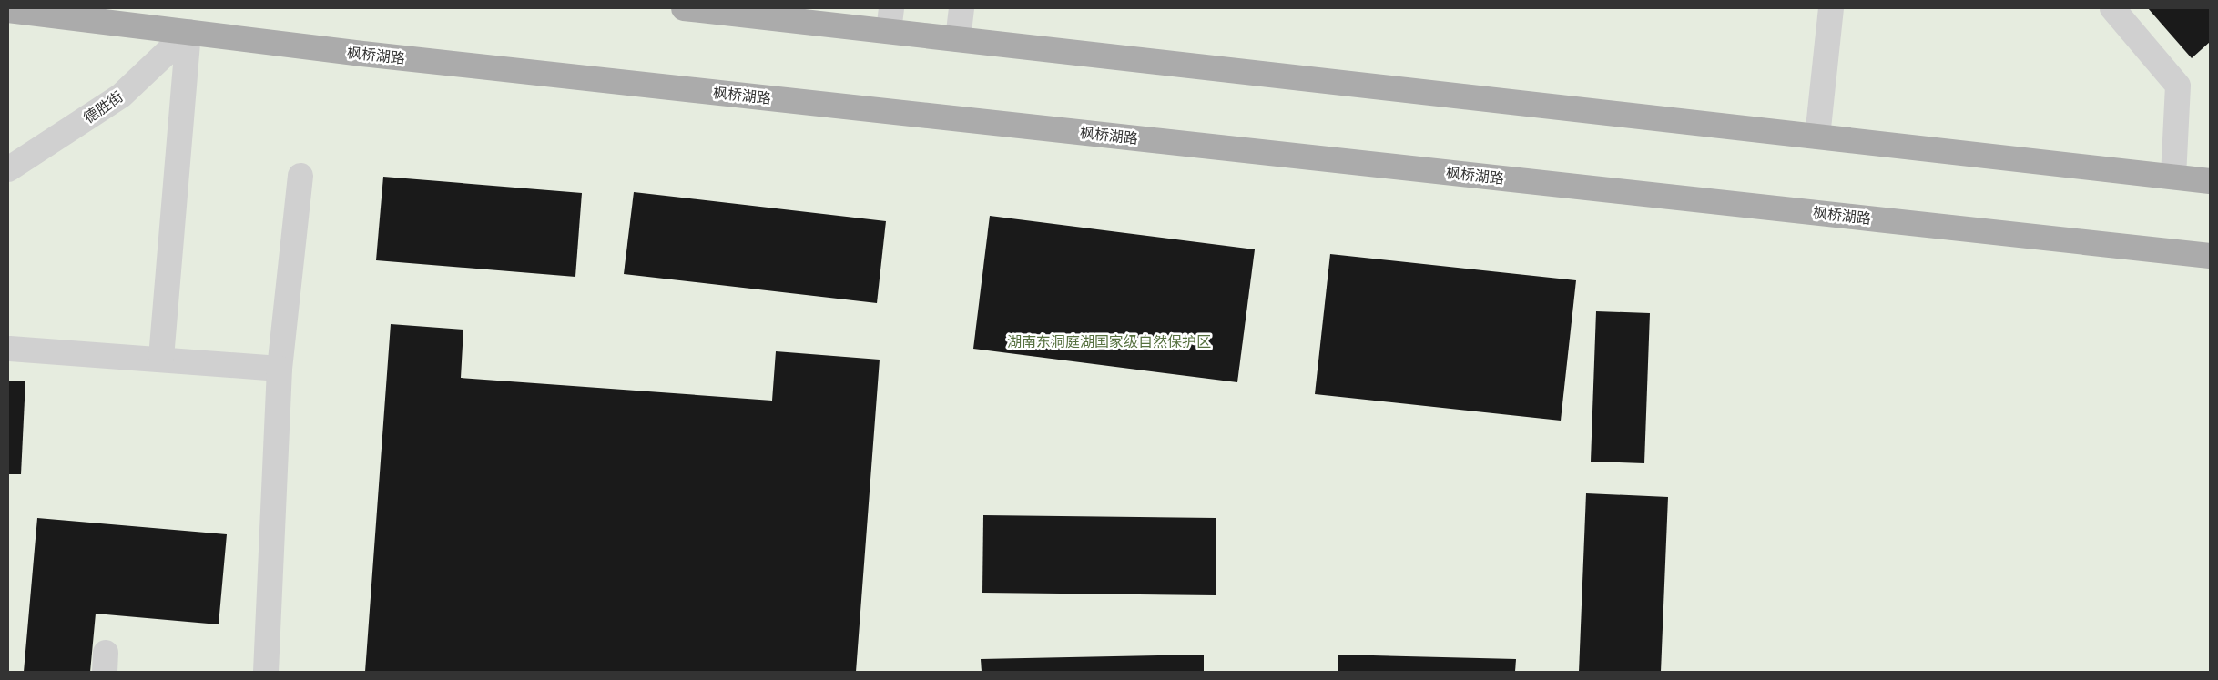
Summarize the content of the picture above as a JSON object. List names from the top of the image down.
{
  "streets": {
    "main road": ["枫桥湖路"],
    "street": ["德胜街"]
  },
  "crossings": [
    ["枫桥湖路", "德胜街"]
  ],
  "parks": ["湖南东洞庭湖国家级自然保护区"]
}
